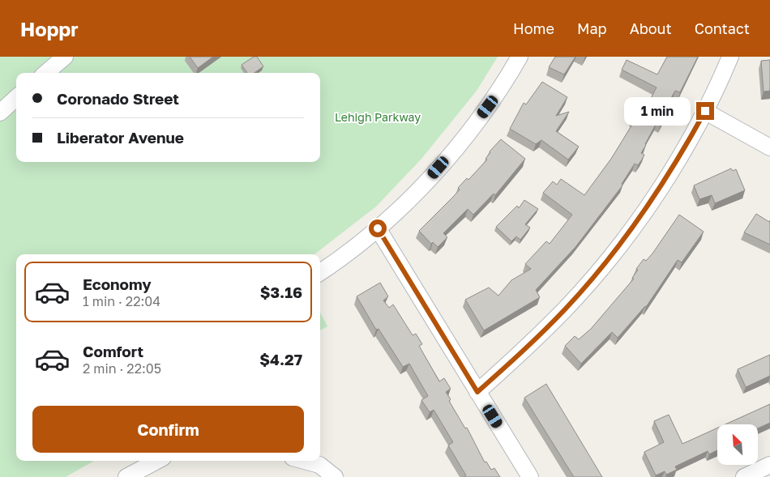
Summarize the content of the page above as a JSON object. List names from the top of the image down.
{
  "parks": ["Lehigh Parkway"],
  "north": "top left",
  "page": {
    "header": "Hoppr",
    "nav": [
      "Home",
      "Map",
      "About",
      "Contact"
    ],
    "banner": ["Coronado Street", "Liberator Avenue"],
    "bubble": "1 min",
    "list": [
      {
        "name": "Economy",
        "note": "1 min · 22:04",
        "value": "$3.16"
      },
      {
        "name": "Comfort",
        "note": "2 min · 22:05",
        "value": "$4.27"
      }
    ],
    "buttons": "Confirm"
  }
}
